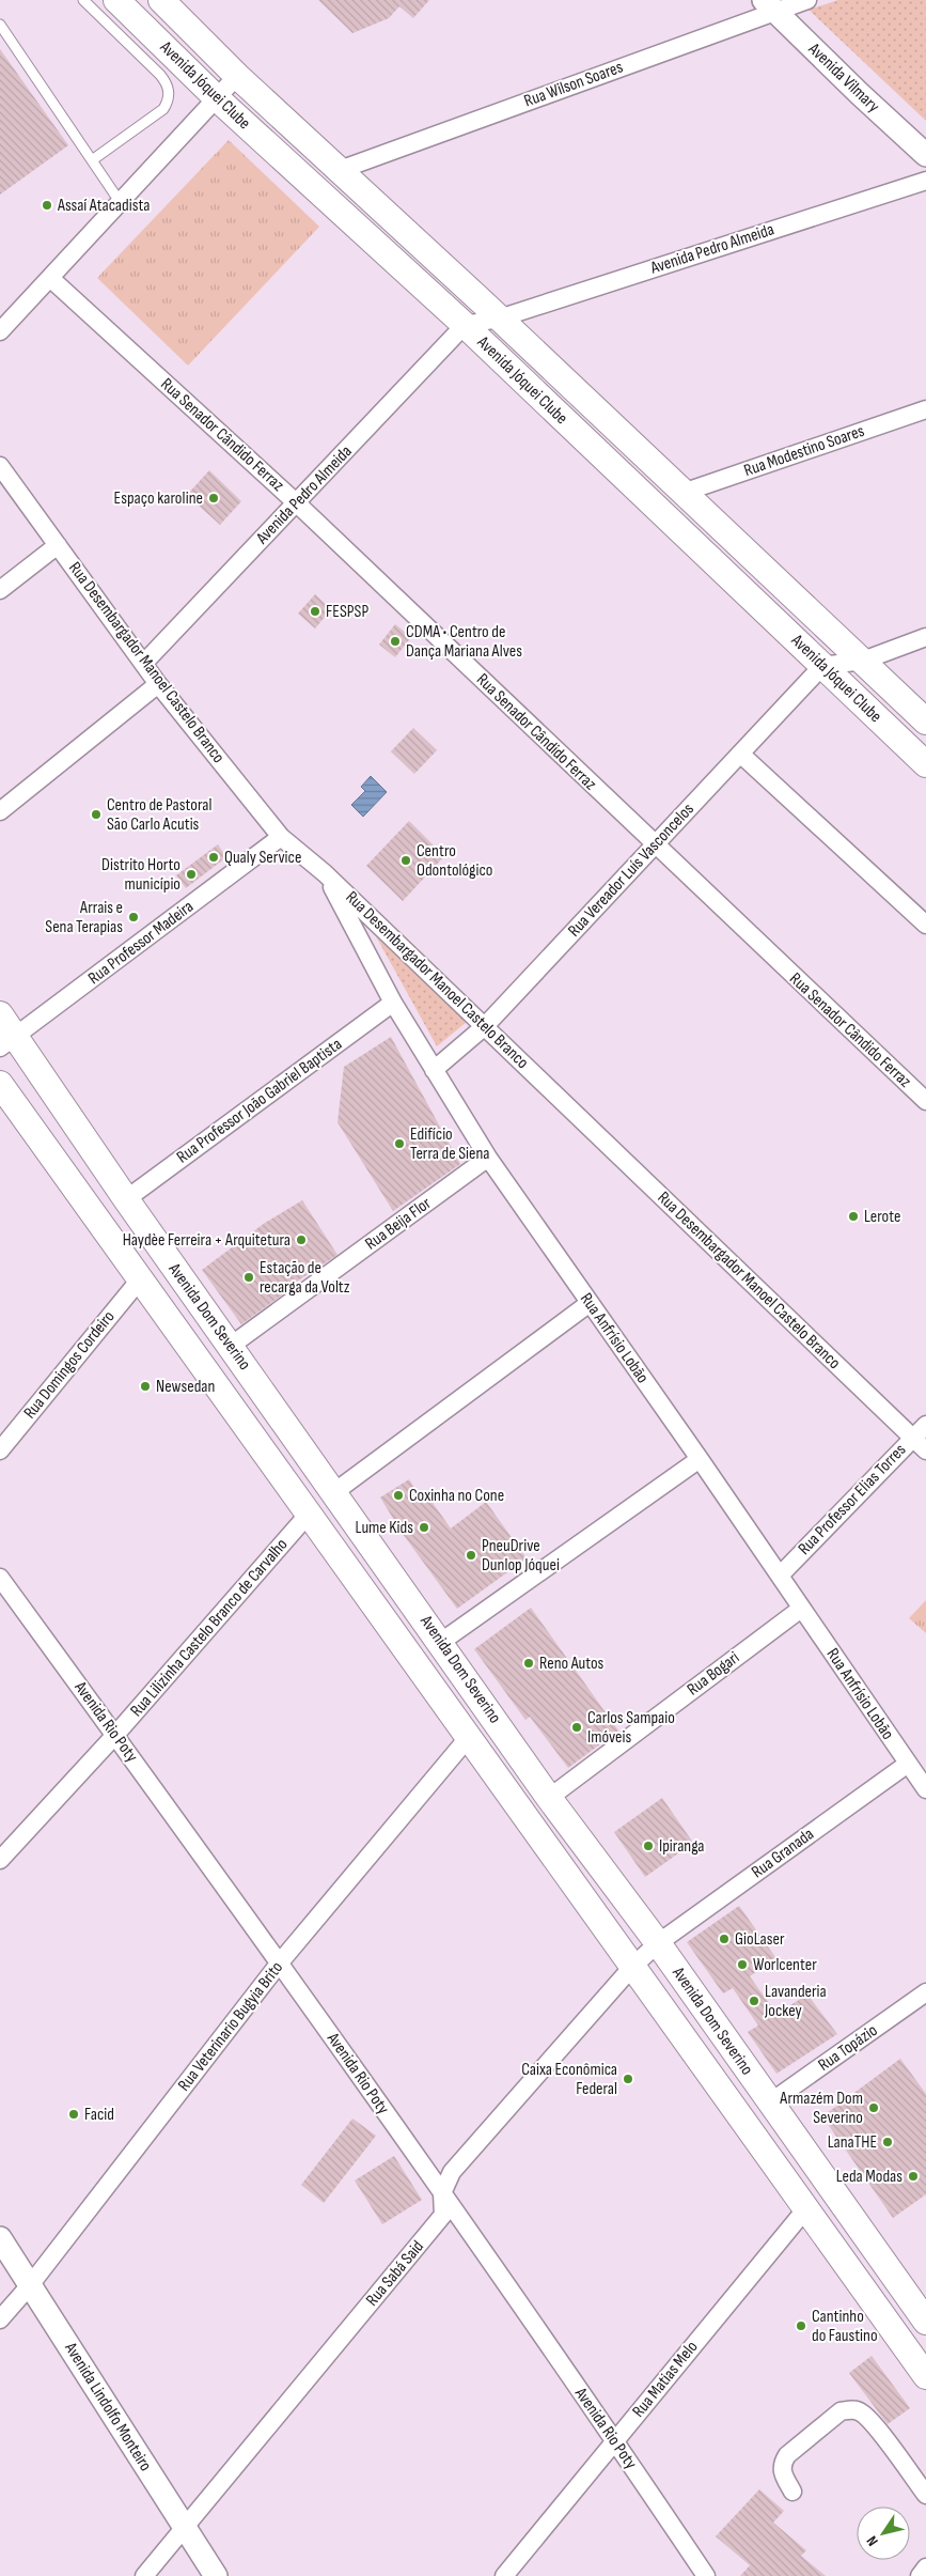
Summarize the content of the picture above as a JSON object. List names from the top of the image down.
{
  "streets": {
    "main road": ["Avenida Jóquei Clube", "Avenida Dom Severino"],
    "street": [
      "Avenida Vilmary",
      "Rua Wilson Soares",
      "Avenida Pedro Almeida",
      "Rua Senador Cândido Ferraz",
      "Rua Modestino Soares",
      "Rua Desembargador Manoel Castelo Branco",
      "Rua Vereador Luís Vasconcelos",
      "Rua Professor Madeira",
      "Rua Professor João Gabriel Baptista",
      "Rua Beija Flor",
      "Rua Anfrísio Lobão",
      "Rua Domingos Cordeiro",
      "Rua Professor Elias Torres",
      "Rua Lilizinha Castelo Branco de Carvalho",
      "Rua Bogari",
      "Avenida Rio Poty",
      "Rua Granada",
      "Rua Veterinario Bugyia Brito",
      "Rua Topázio",
      "Rua Sabá Said",
      "Rua Matias Melo",
      "Avenida Lindolfo Monteiro"
    ]
  },
  "crossings": [
    ["Avenida Vilmary", "Rua Wilson Soares"],
    ["Rua Wilson Soares", "Avenida Jóquei Clube"],
    ["Avenida Jóquei Clube", "Avenida Pedro Almeida"],
    ["Avenida Jóquei Clube", "Rua Modestino Soares"],
    ["Avenida Jóquei Clube", "Rua Vereador Luís Vasconcelos"],
    ["Avenida Pedro Almeida", "Rua Senador Cândido Ferraz"],
    ["Avenida Pedro Almeida", "Rua Desembargador Manoel Castelo Branco"],
    ["Rua Senador Cândido Ferraz", "Rua Vereador Luís Vasconcelos"],
    ["Rua Desembargador Manoel Castelo Branco", "Rua Vereador Luís Vasconcelos"],
    ["Rua Desembargador Manoel Castelo Branco", "Rua Professor Madeira"],
    ["Rua Desembargador Manoel Castelo Branco", "Rua Anfrísio Lobão"],
    ["Rua Desembargador Manoel Castelo Branco", "Rua Professor Elias Torres"],
    ["Rua Vereador Luís Vasconcelos", "Rua Anfrísio Lobão"],
    ["Rua Professor Madeira", "Avenida Dom Severino"],
    ["Rua Professor João Gabriel Baptista", "Avenida Dom Severino"],
    ["Rua Professor João Gabriel Baptista", "Rua Anfrísio Lobão"],
    ["Rua Beija Flor", "Avenida Dom Severino"],
    ["Rua Beija Flor", "Rua Anfrísio Lobão"],
    ["Avenida Dom Severino", "Rua Domingos Cordeiro"],
    ["Avenida Dom Severino", "Rua Lilizinha Castelo Branco de Carvalho"],
    ["Avenida Dom Severino", "Rua Bogari"],
    ["Avenida Dom Severino", "Rua Granada"],
    ["Avenida Dom Severino", "Rua Veterinario Bugyia Brito"],
    ["Avenida Dom Severino", "Rua Topázio"],
    ["Avenida Dom Severino", "Rua Sabá Said"],
    ["Avenida Dom Severino", "Rua Matias Melo"],
    ["Rua Anfrísio Lobão", "Rua Professor Elias Torres"],
    ["Rua Anfrísio Lobão", "Rua Bogari"],
    ["Rua Anfrísio Lobão", "Rua Granada"],
    ["Rua Lilizinha Castelo Branco de Carvalho", "Avenida Rio Poty"],
    ["Avenida Rio Poty", "Rua Veterinario Bugyia Brito"],
    ["Avenida Rio Poty", "Rua Sabá Said"],
    ["Avenida Rio Poty", "Rua Matias Melo"],
    ["Rua Granada", "Rua Sabá Said"],
    ["Rua Veterinario Bugyia Brito", "Avenida Lindolfo Monteiro"],
    ["Rua Sabá Said", "Avenida Lindolfo Monteiro"]
  ],
  "places": [
    "Assaí Atacadista",
    "Espaço karoline",
    "FESPSP",
    "CDMA • Centro de Dança Mariana Alves",
    "Centro de Pastoral São Carlo Acutis",
    "Qualy Service",
    "Centro Odontológico",
    "Distrito Horto município",
    "Arrais e Sena Terapias",
    "Edifício Terra de Siena",
    "Lerote",
    "Haydèe Ferreira + Arquitetura",
    "Estação de recarga da Voltz",
    "Newsedan",
    "Coxinha no Cone",
    "Lume Kids",
    "PneuDrive Dunlop Jóquei",
    "Reno Autos",
    "Carlos Sampaio Imóveis",
    "Ipiranga",
    "GioLaser",
    "Worlcenter",
    "Lavanderia Jockey",
    "Caixa Econômica Federal",
    "Armazém Dom Severino",
    "Facid",
    "LanaTHE",
    "Leda Modas",
    "Cantinho do Faustino"
  ],
  "north": "bottom left"
}
